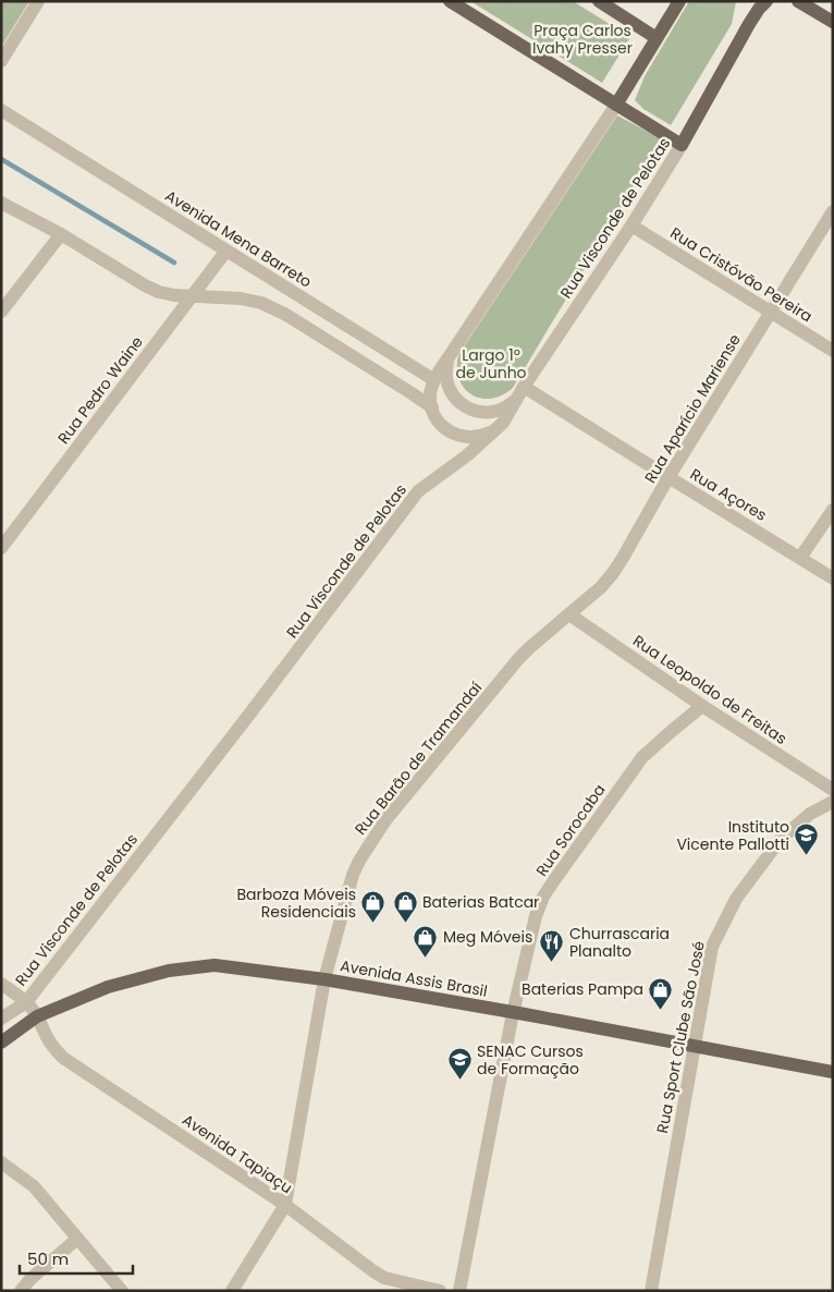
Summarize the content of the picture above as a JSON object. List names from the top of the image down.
{
  "streets": {
    "main road": ["Rua Visconde de Pelotas", "Avenida Assis Brasil"],
    "street": [
      "Avenida Mena Barreto",
      "Rua Cristóvão Pereira",
      "Rua Pedro Waine",
      "Rua Aparício Mariense",
      "Rua Açores",
      "Rua Leopoldo de Freitas",
      "Rua Barão de Tramandaí",
      "Rua Sorocaba",
      "Rua Sport Clube São José",
      "Avenida Tapiaçu"
    ]
  },
  "crossings": [
    ["Rua Visconde de Pelotas", "Rua Cristóvão Pereira"],
    ["Rua Visconde de Pelotas", "Rua Açores"],
    ["Rua Visconde de Pelotas", "Avenida Tapiaçu"],
    ["Avenida Mena Barreto", "Rua Pedro Waine"],
    ["Rua Cristóvão Pereira", "Rua Aparício Mariense"],
    ["Rua Aparício Mariense", "Rua Açores"],
    ["Rua Aparício Mariense", "Rua Leopoldo de Freitas"],
    ["Rua Aparício Mariense", "Rua Barão de Tramandaí"],
    ["Rua Leopoldo de Freitas", "Rua Barão de Tramandaí"],
    ["Rua Leopoldo de Freitas", "Rua Sorocaba"],
    ["Rua Barão de Tramandaí", "Avenida Assis Brasil"],
    ["Rua Barão de Tramandaí", "Avenida Tapiaçu"],
    ["Rua Sorocaba", "Avenida Assis Brasil"],
    ["Avenida Assis Brasil", "Rua Sport Clube São José"],
    ["Avenida Assis Brasil", "Avenida Tapiaçu"]
  ],
  "parks": ["Praça Carlos Ivahy Presser", "Largo 1º de Junho"],
  "places": {
    "school or university": ["Instituto Vicente Pallotti", "SENAC Cursos de Formação"],
    "shop": [
      "Baterias Batcar",
      "Barboza Móveis Residenciais",
      "Meg Móveis",
      "Baterias Pampa"
    ],
    "restaurant": ["Churrascaria Planalto"]
  },
  "scale_bar": "50 m"
}
